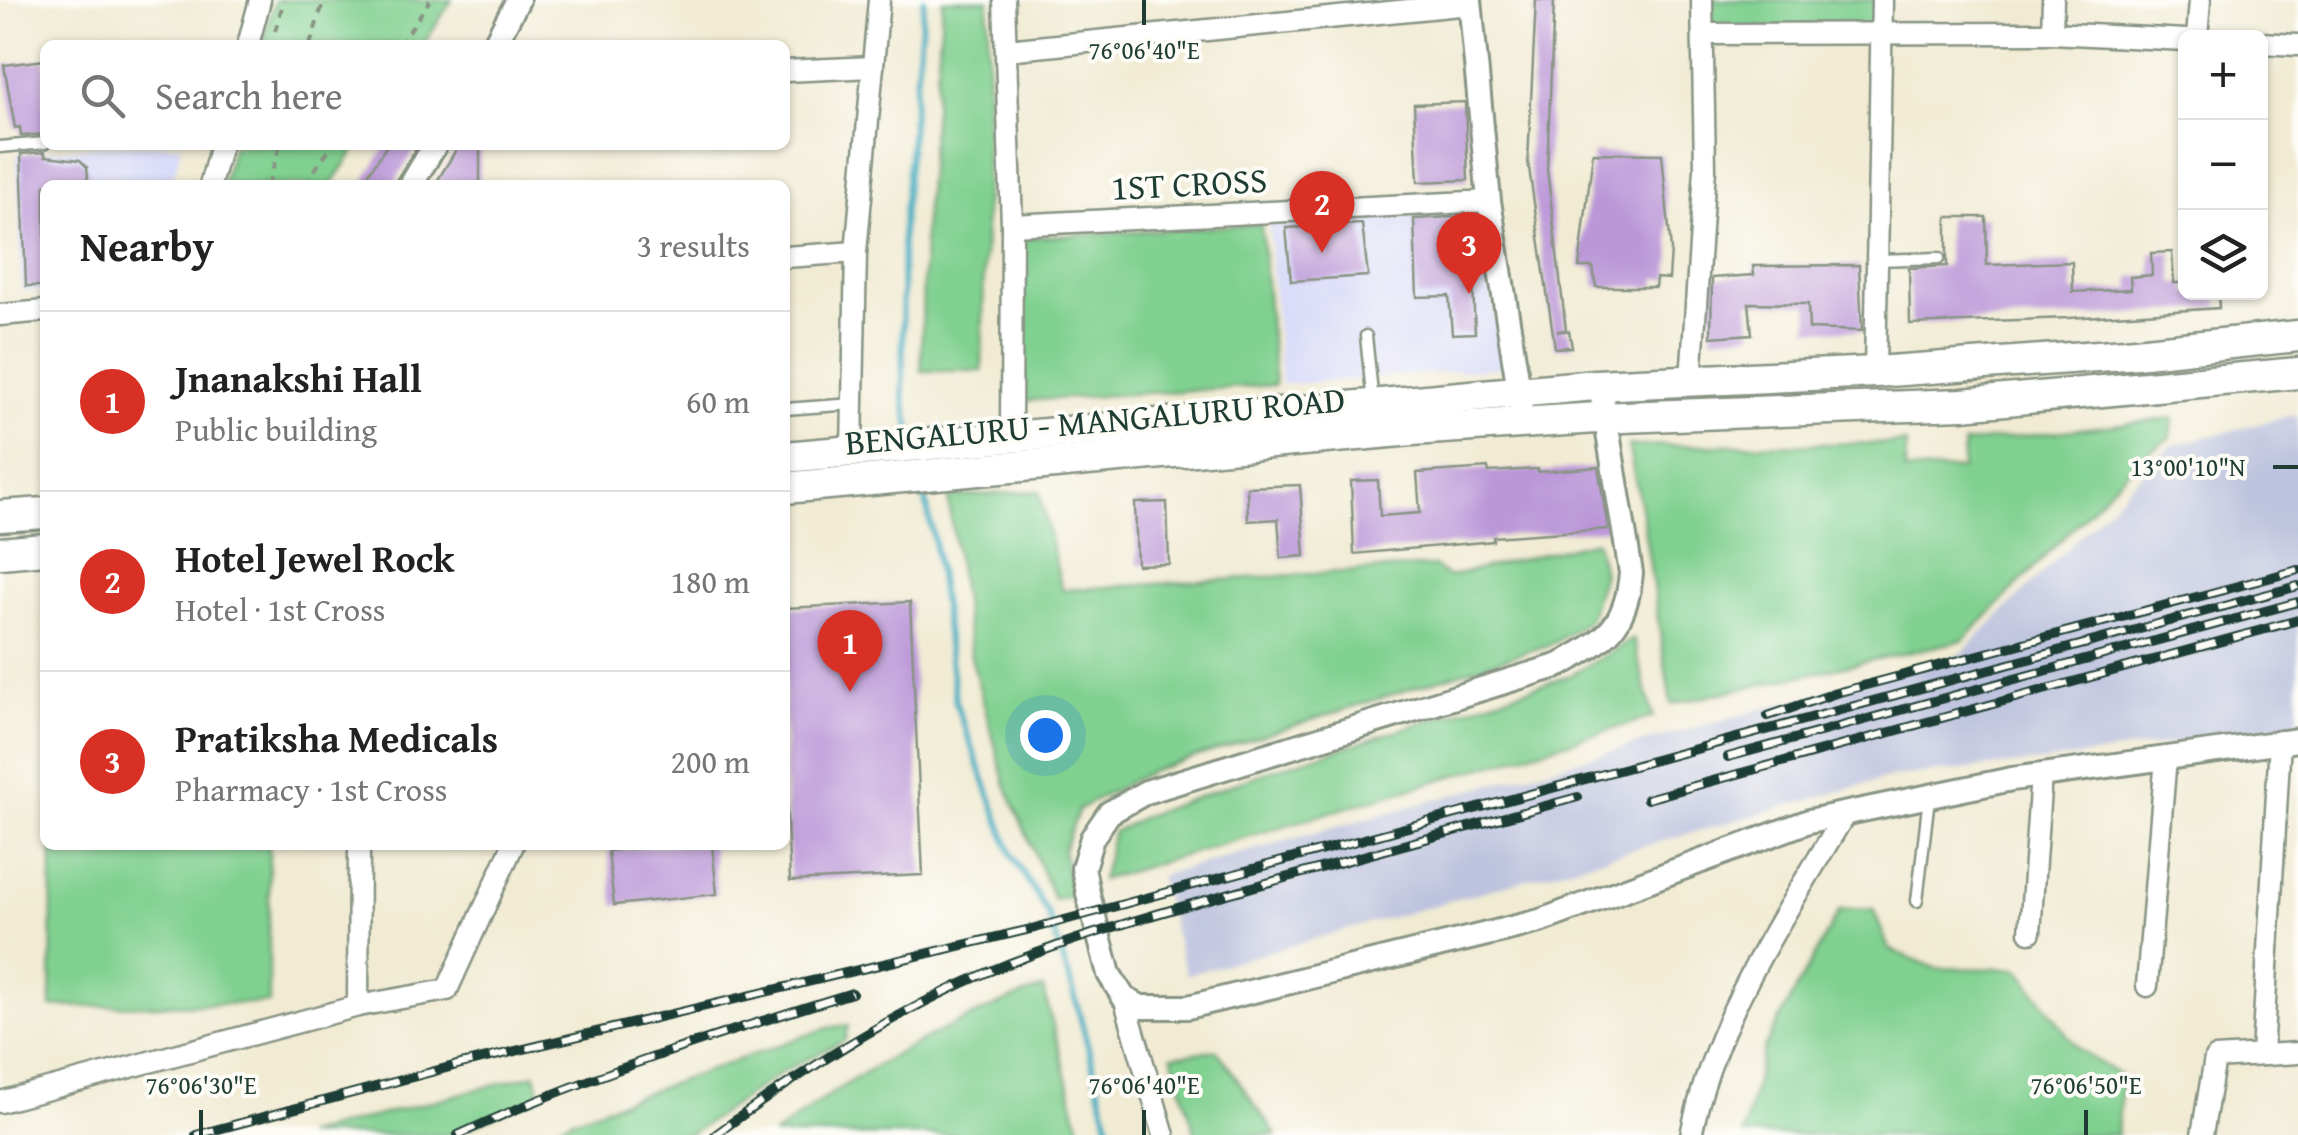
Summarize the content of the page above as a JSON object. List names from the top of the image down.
{
  "streets": {
    "main road": ["BENGALURU - MANGALURU ROAD"],
    "street": ["1ST CROSS"]
  },
  "page": {
    "map_buttons": ["+", "−"],
    "search": "Search here",
    "pins": ["2", "3", "1"],
    "heading": ["Nearby", "3 results"],
    "list": [
      {
        "mark": "1",
        "name": "Jnanakshi Hall",
        "note": "Public building",
        "value": "60 m"
      },
      {
        "mark": "2",
        "name": "Hotel Jewel Rock",
        "note": "Hotel · 1st Cross",
        "value": "180 m"
      },
      {
        "mark": "3",
        "name": "Pratiksha Medicals",
        "note": "Pharmacy · 1st Cross",
        "value": "200 m"
      }
    ]
  },
  "coordinates": [
    "76°06'40\"E",
    "13°00'10\"N",
    "76°06'30\"E",
    "76°06'50\"E"
  ]
}
